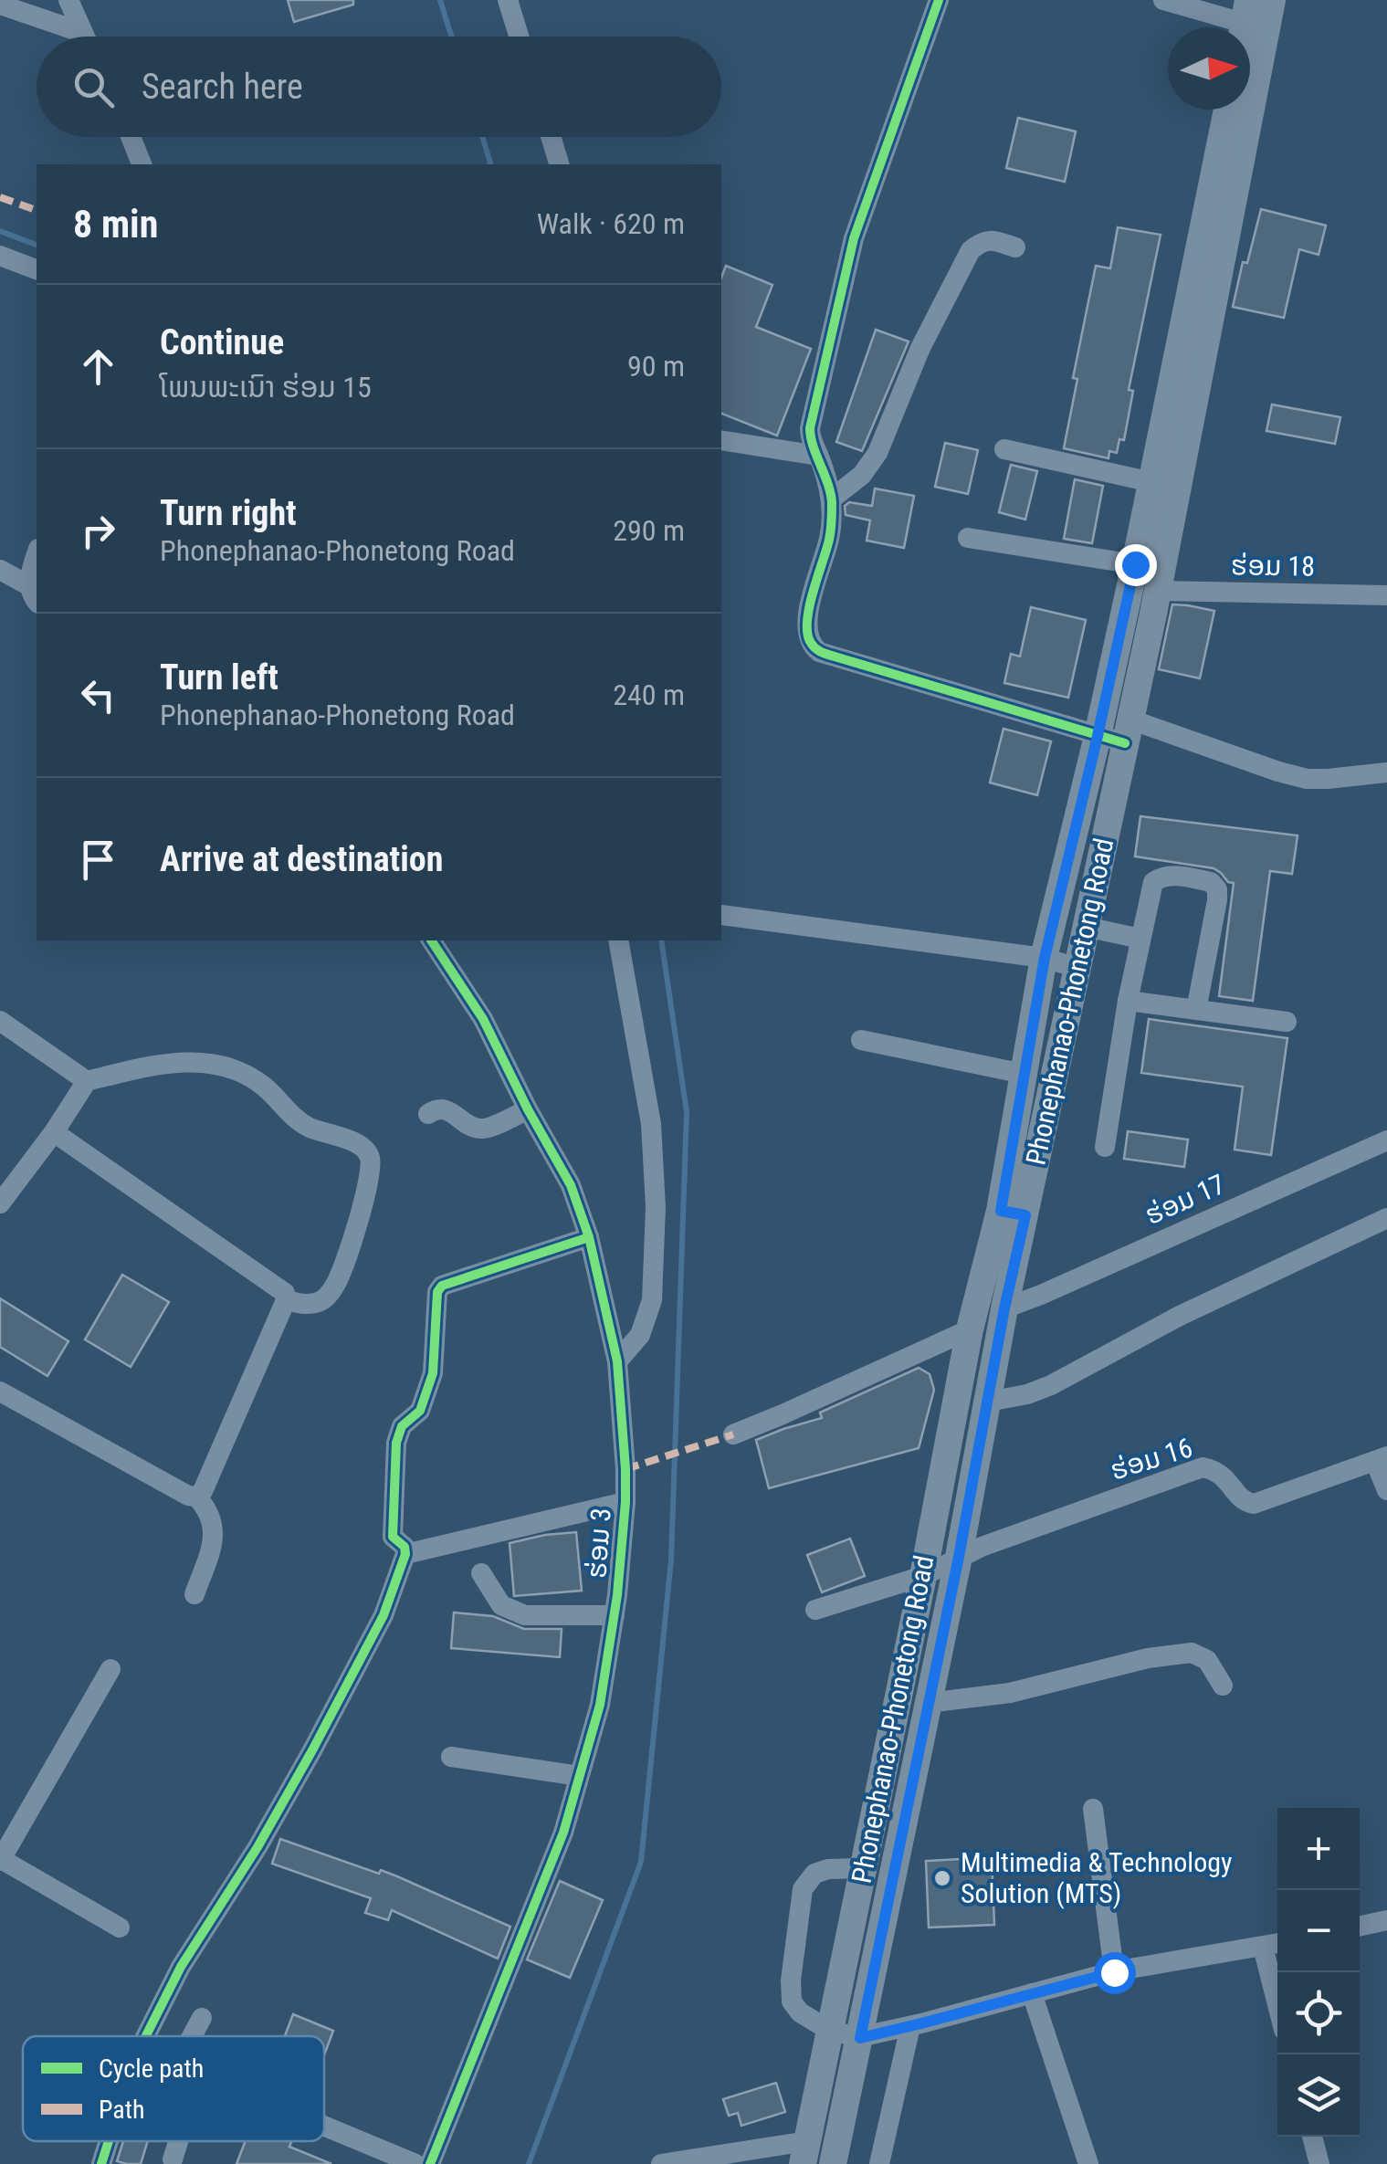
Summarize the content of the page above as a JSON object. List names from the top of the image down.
{
  "streets": {
    "main road": ["Phonephanao-Phonetong Road"],
    "street": [
      "ຮ່ອມ 18",
      "ຮ່ອມ 17",
      "ຮ່ອມ 16",
      "ຮ່ອມ 3"
    ]
  },
  "crossings": [
    ["ຮ່ອມ 18", "Phonephanao-Phonetong Road"],
    ["Phonephanao-Phonetong Road", "ຮ່ອມ 17"],
    ["Phonephanao-Phonetong Road", "ຮ່ອມ 16"]
  ],
  "places": ["Multimedia & Technology Solution (MTS)"],
  "legend": ["Cycle path", "Path"],
  "north": "right",
  "page": {
    "search": "Search here",
    "heading": ["8 min", "Walk · 620 m"],
    "list": [
      ["Continue", "ໂພນພະເນົາ ຮ່ອມ 15", "90 m"],
      ["Turn right", "Phonephanao-Phonetong Road", "290 m"],
      ["Turn left", "Phonephanao-Phonetong Road", "240 m"],
      "Arrive at destination"
    ],
    "map_buttons": ["+", "−"]
  }
}
